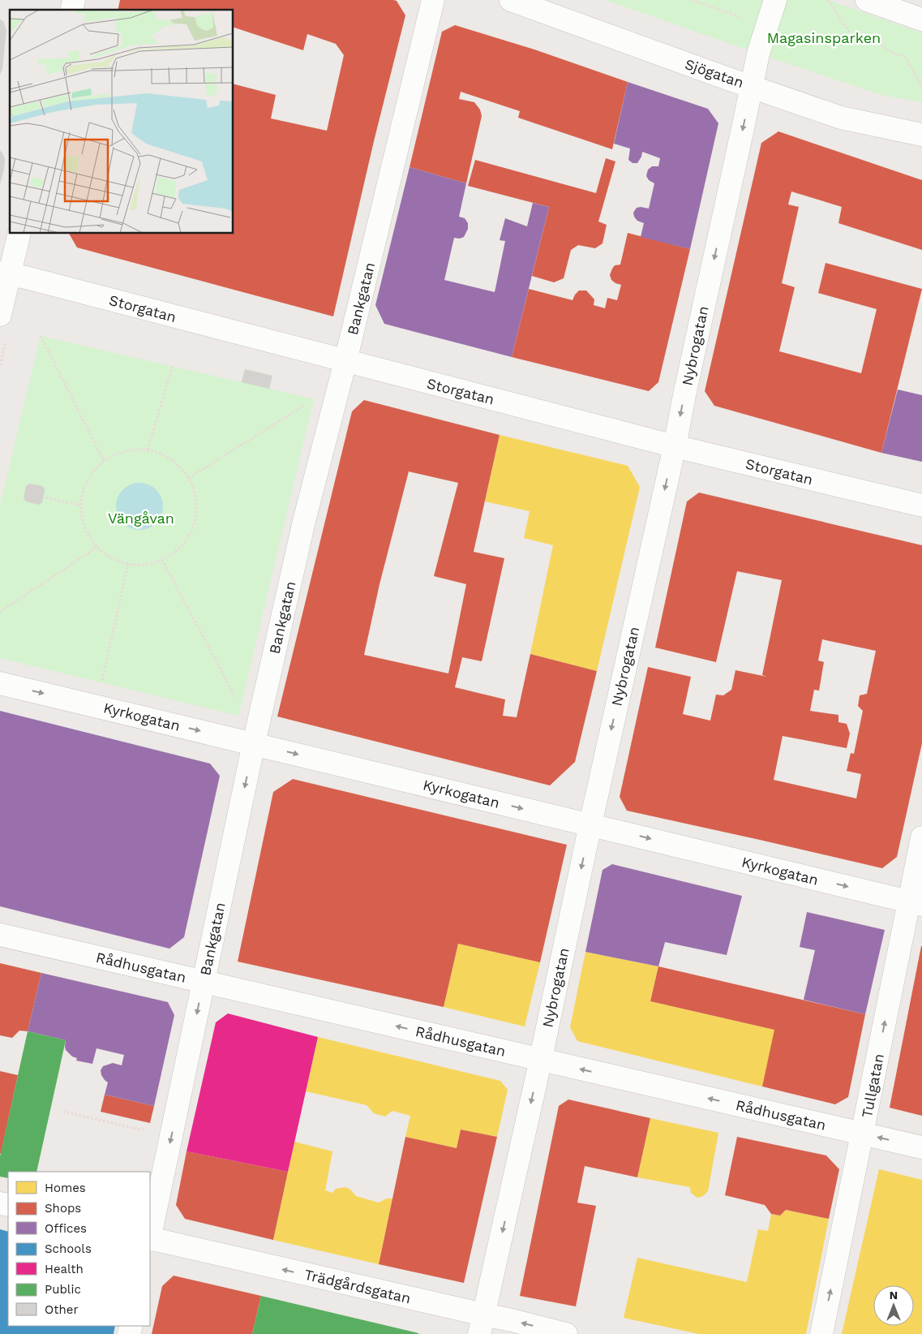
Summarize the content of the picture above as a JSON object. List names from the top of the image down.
{
  "streets": {
    "street": [
      "Sjögatan",
      "Bankgatan",
      "Storgatan",
      "Nybrogatan",
      "Kyrkogatan",
      "Rådhusgatan",
      "Tullgatan",
      "Trädgårdsgatan"
    ]
  },
  "crossings": [
    ["Sjögatan", "Nybrogatan"],
    ["Bankgatan", "Storgatan"],
    ["Bankgatan", "Kyrkogatan"],
    ["Bankgatan", "Rådhusgatan"],
    ["Storgatan", "Nybrogatan"],
    ["Nybrogatan", "Kyrkogatan"],
    ["Nybrogatan", "Rådhusgatan"],
    ["Nybrogatan", "Trädgårdsgatan"],
    ["Kyrkogatan", "Tullgatan"],
    ["Rådhusgatan", "Tullgatan"]
  ],
  "one_way": [
    "Bankgatan",
    "Nybrogatan",
    "Kyrkogatan",
    "Rådhusgatan",
    "Tullgatan",
    "Trädgårdsgatan"
  ],
  "parks": ["Magasinsparken", "Vängåvan"],
  "legend": [
    "Homes",
    "Shops",
    "Offices",
    "Schools",
    "Health",
    "Public",
    "Other"
  ],
  "north": "top"
}
